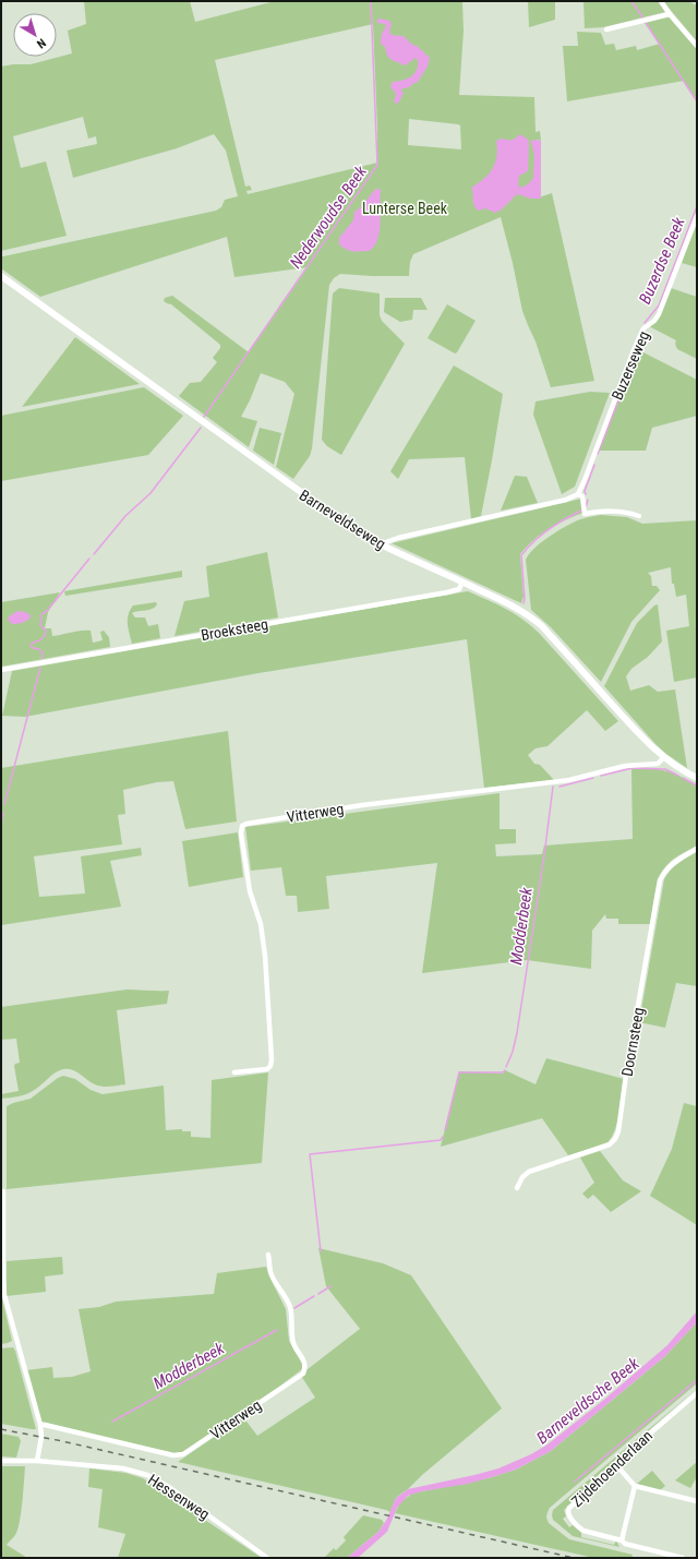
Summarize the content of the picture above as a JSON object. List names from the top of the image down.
{
  "streets": {
    "main road": ["Barneveldseweg"],
    "street": [
      "Buzerseweg",
      "Broeksteeg",
      "Vitterweg",
      "Doornsteeg",
      "Zijdehoenderlaan",
      "Hessenweg"
    ]
  },
  "crossings": [
    ["Barneveldseweg", "Broeksteeg"],
    ["Barneveldseweg", "Vitterweg"]
  ],
  "water": [
    "Nederwoudse Beek",
    "Buzerdse Beek",
    "Modderbeek",
    "Barneveldsche Beek"
  ],
  "parks": ["Lunterse Beek"],
  "north": "bottom right"
}
